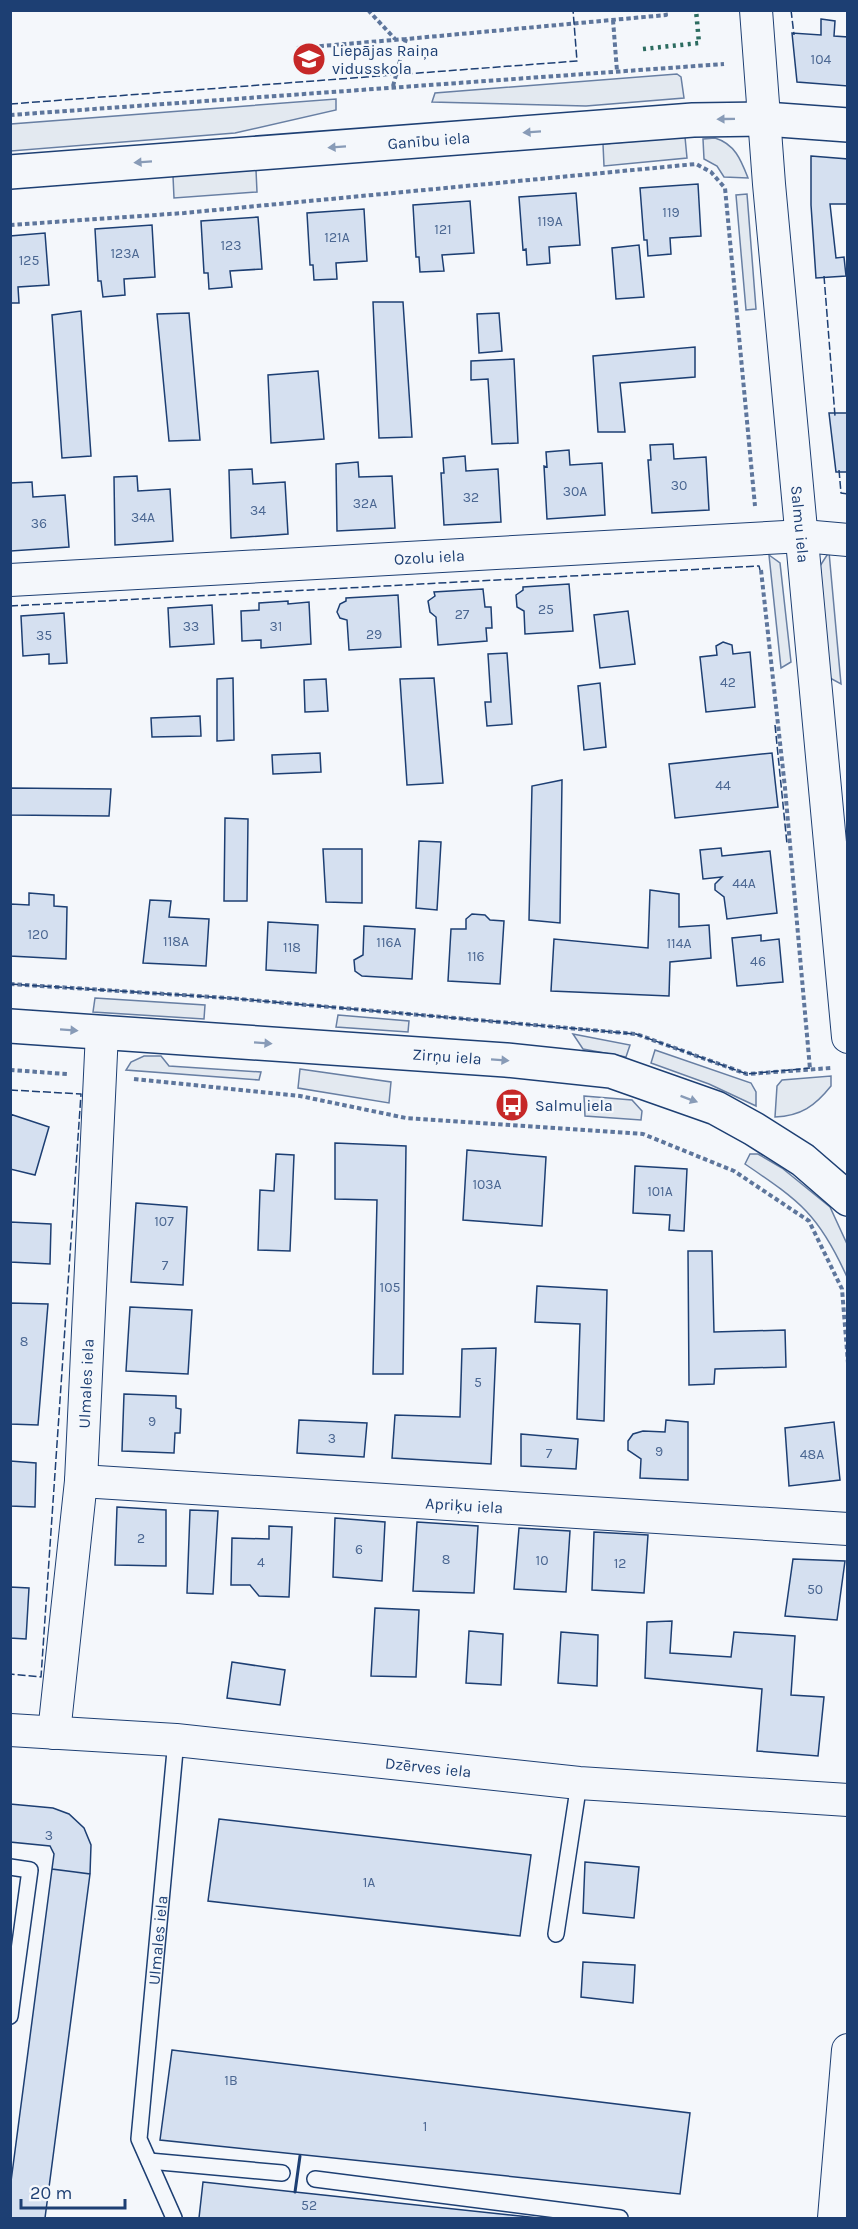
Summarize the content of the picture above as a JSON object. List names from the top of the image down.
{
  "streets": {
    "highway": ["Ganību iela", "Zirņu iela"],
    "street": [
      "Salmu iela",
      "Ozolu iela",
      "Ulmales iela",
      "Apriķu iela",
      "Dzērves iela"
    ]
  },
  "crossings": [
    ["Ganību iela", "Salmu iela"],
    ["Salmu iela", "Ozolu iela"],
    ["Zirņu iela", "Ulmales iela"],
    ["Ulmales iela", "Apriķu iela"],
    ["Ulmales iela", "Dzērves iela"]
  ],
  "one_way": ["Ganību iela", "Zirņu iela"],
  "places": {
    "school or university": ["Liepājas Raiņa vidusskola"],
    "bus stop": ["Salmu iela"]
  },
  "house_numbers": [
    "104",
    "119",
    "119A",
    "121",
    "121A",
    "123",
    "123A",
    "125",
    "30",
    "30A",
    "32",
    "32A",
    "34",
    "34A",
    "36",
    "25",
    "27",
    "33",
    "31",
    "29",
    "35",
    "42",
    "44",
    "44A",
    "120",
    "118A",
    "116A",
    "114A",
    "118",
    "116",
    "46",
    "103A",
    "101A",
    "107",
    "7",
    "105",
    "8",
    "5",
    "9",
    "3",
    "9",
    "7",
    "48A",
    "2",
    "6",
    "8",
    "10",
    "4",
    "12",
    "50",
    "3",
    "1A",
    "1B",
    "1",
    "52"
  ],
  "scale_bar": "20 m"
}
